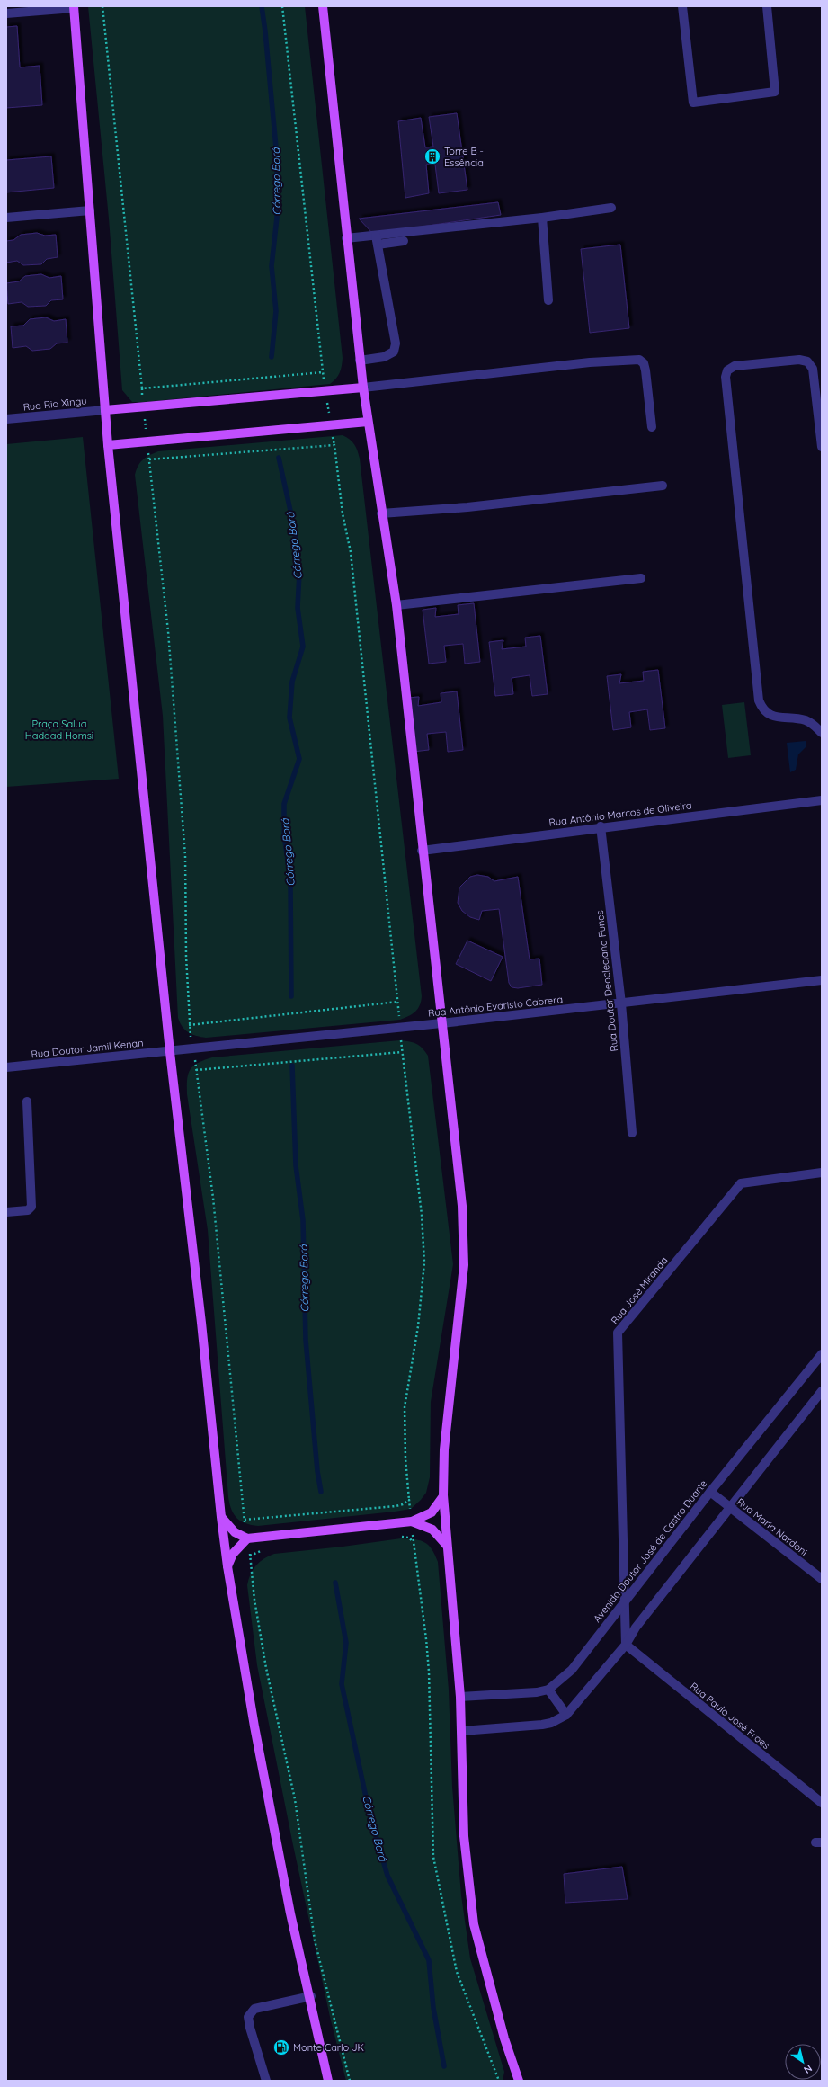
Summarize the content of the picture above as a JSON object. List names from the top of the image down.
{
  "streets": {
    "street": [
      "Rua Rio Xingu",
      "Rua Antônio Marcos de Oliveira",
      "Rua Doutor Deocleciano Funes",
      "Rua Antônio Evaristo Cabrera",
      "Rua Doutor Jamil Kenan",
      "Rua José Miranda",
      "Rua Maria Nardoni",
      "Avenida Doutor José de Castro Duarte",
      "Rua Paulo José Froes"
    ]
  },
  "crossings": [
    ["Rua Antônio Marcos de Oliveira", "Rua Doutor Deocleciano Funes"],
    ["Rua Doutor Deocleciano Funes", "Rua Antônio Evaristo Cabrera"],
    ["Rua Antônio Evaristo Cabrera", "Rua Doutor Jamil Kenan"],
    ["Rua José Miranda", "Avenida Doutor José de Castro Duarte"],
    ["Rua José Miranda", "Rua Paulo José Froes"],
    ["Rua Maria Nardoni", "Avenida Doutor José de Castro Duarte"]
  ],
  "water": ["Córrego Borá"],
  "parks": ["Praça Salua Haddad Homsi"],
  "places": {
    "building": ["Torre B - Essência"],
    "fuel station": ["Monte Carlo JK"]
  },
  "north": "bottom right"
}
